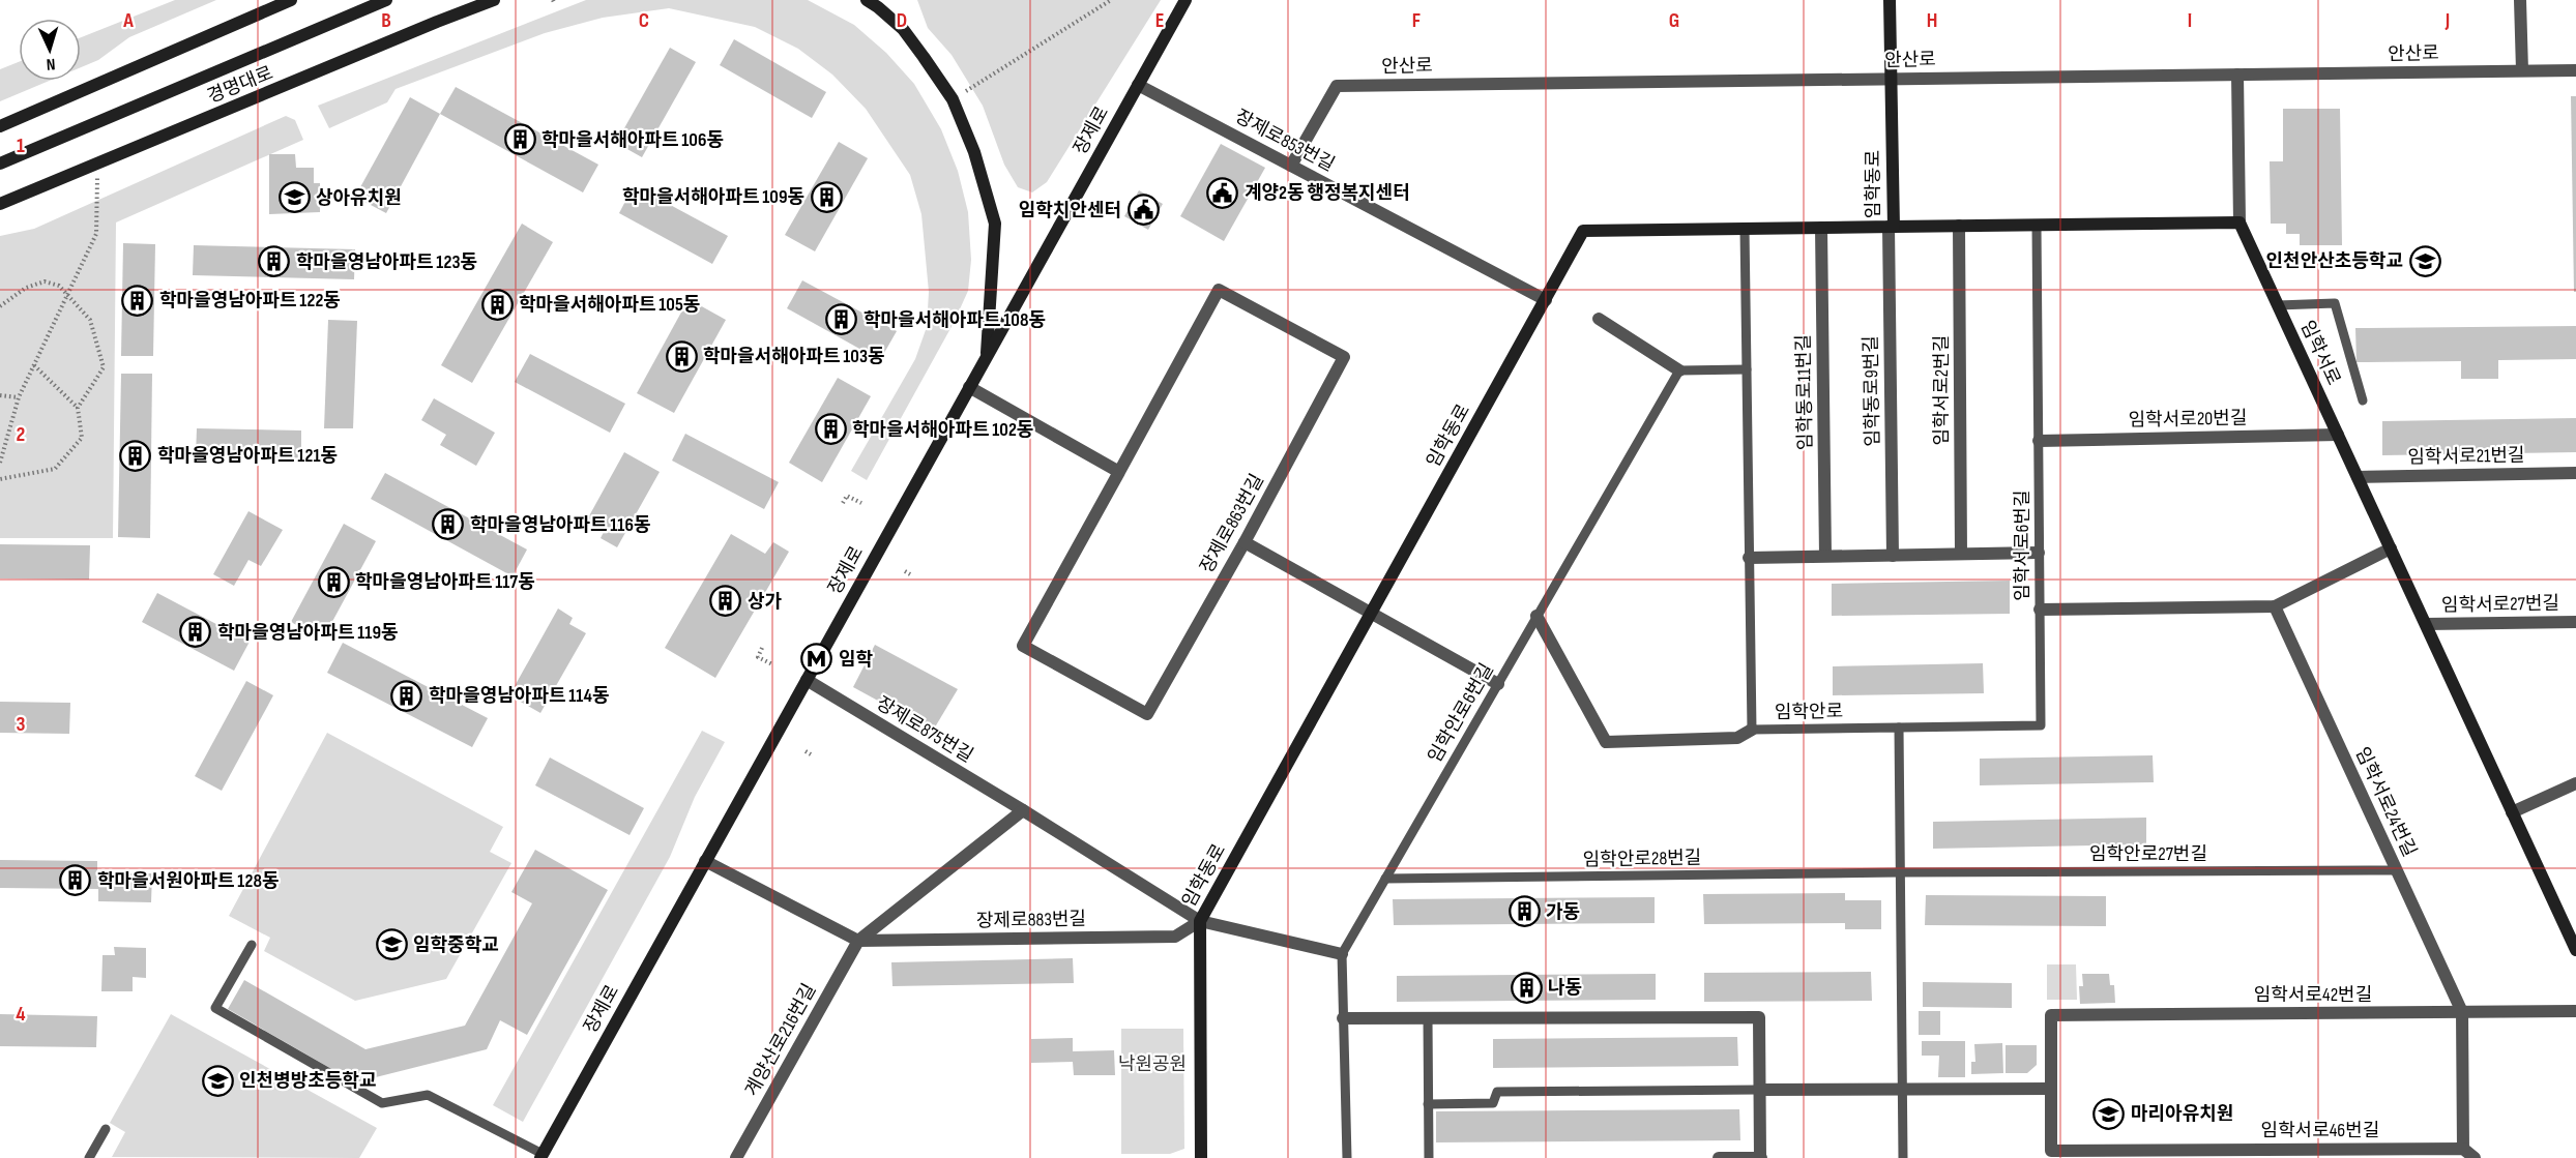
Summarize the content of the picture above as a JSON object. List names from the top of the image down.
{
  "streets": {
    "street": [
      "안산로",
      "경명대로",
      "장제로",
      "장제로853번길",
      "임학동로",
      "임학서로",
      "임학서로2번길",
      "임학동로9번길",
      "임학동로11번길",
      "임학서로20번길",
      "임학서로21번길",
      "장제로863번길",
      "임학서로27번길",
      "장제로875번길",
      "임학서로24번길",
      "장제로883번길",
      "임학서로42번길",
      "계양산로216번길",
      "임학서로46번길"
    ],
    "lane": [
      "임학서로6번길",
      "임학안로",
      "임학안로6번길",
      "임학안로27번길",
      "임학안로28번길"
    ]
  },
  "crossings": [
    ["안산로", "장제로853번길"],
    ["안산로", "임학동로"],
    ["장제로", "장제로853번길"],
    ["장제로", "장제로875번길"],
    ["장제로", "장제로883번길"],
    ["장제로853번길", "임학동로"],
    ["임학동로", "임학동로9번길"],
    ["임학동로", "임학동로11번길"],
    ["임학동로", "임학안로"],
    ["임학동로", "장제로875번길"],
    ["임학동로", "장제로883번길"],
    ["임학서로", "임학서로20번길"],
    ["임학서로", "임학서로21번길"],
    ["임학서로", "임학서로27번길"],
    ["임학서로20번길", "임학서로6번길"],
    ["임학서로6번길", "임학안로"],
    ["임학안로6번길", "장제로875번길"],
    ["임학안로6번길", "임학안로28번길"],
    ["장제로875번길", "장제로883번길"],
    ["임학서로24번길", "임학안로27번길"],
    ["임학서로24번길", "임학서로42번길"],
    ["임학안로27번길", "임학안로28번길"],
    ["장제로883번길", "계양산로216번길"],
    ["임학서로42번길", "임학서로46번길"]
  ],
  "parks": ["낙원공원"],
  "places": {
    "building": [
      "학마을서해아파트 106동",
      "학마을서해아파트 109동",
      "학마을영남아파트 123동",
      "학마을영남아파트 122동",
      "학마을서해아파트 105동",
      "학마을서해아파트 108동",
      "학마을서해아파트 103동",
      "학마을서해아파트 102동",
      "학마을영남아파트 121동",
      "학마을영남아파트 116동",
      "학마을영남아파트 117동",
      "상가",
      "학마을영남아파트 119동",
      "학마을영남아파트 114동",
      "학마을서원아파트 128동",
      "가동",
      "나동"
    ],
    "public building": ["계양2동 행정복지센터", "임학치안센터"],
    "school or university": [
      "상아유치원",
      "인천안산초등학교",
      "임학중학교",
      "인천병방초등학교",
      "마리아유치원"
    ],
    "metro station": ["임학"]
  },
  "north": "bottom",
  "grid": {
    "columns": [
      "A",
      "B",
      "C",
      "D",
      "E",
      "F",
      "G",
      "H",
      "I",
      "J"
    ],
    "rows": [
      "1",
      "2",
      "3",
      "4"
    ]
  }
}
